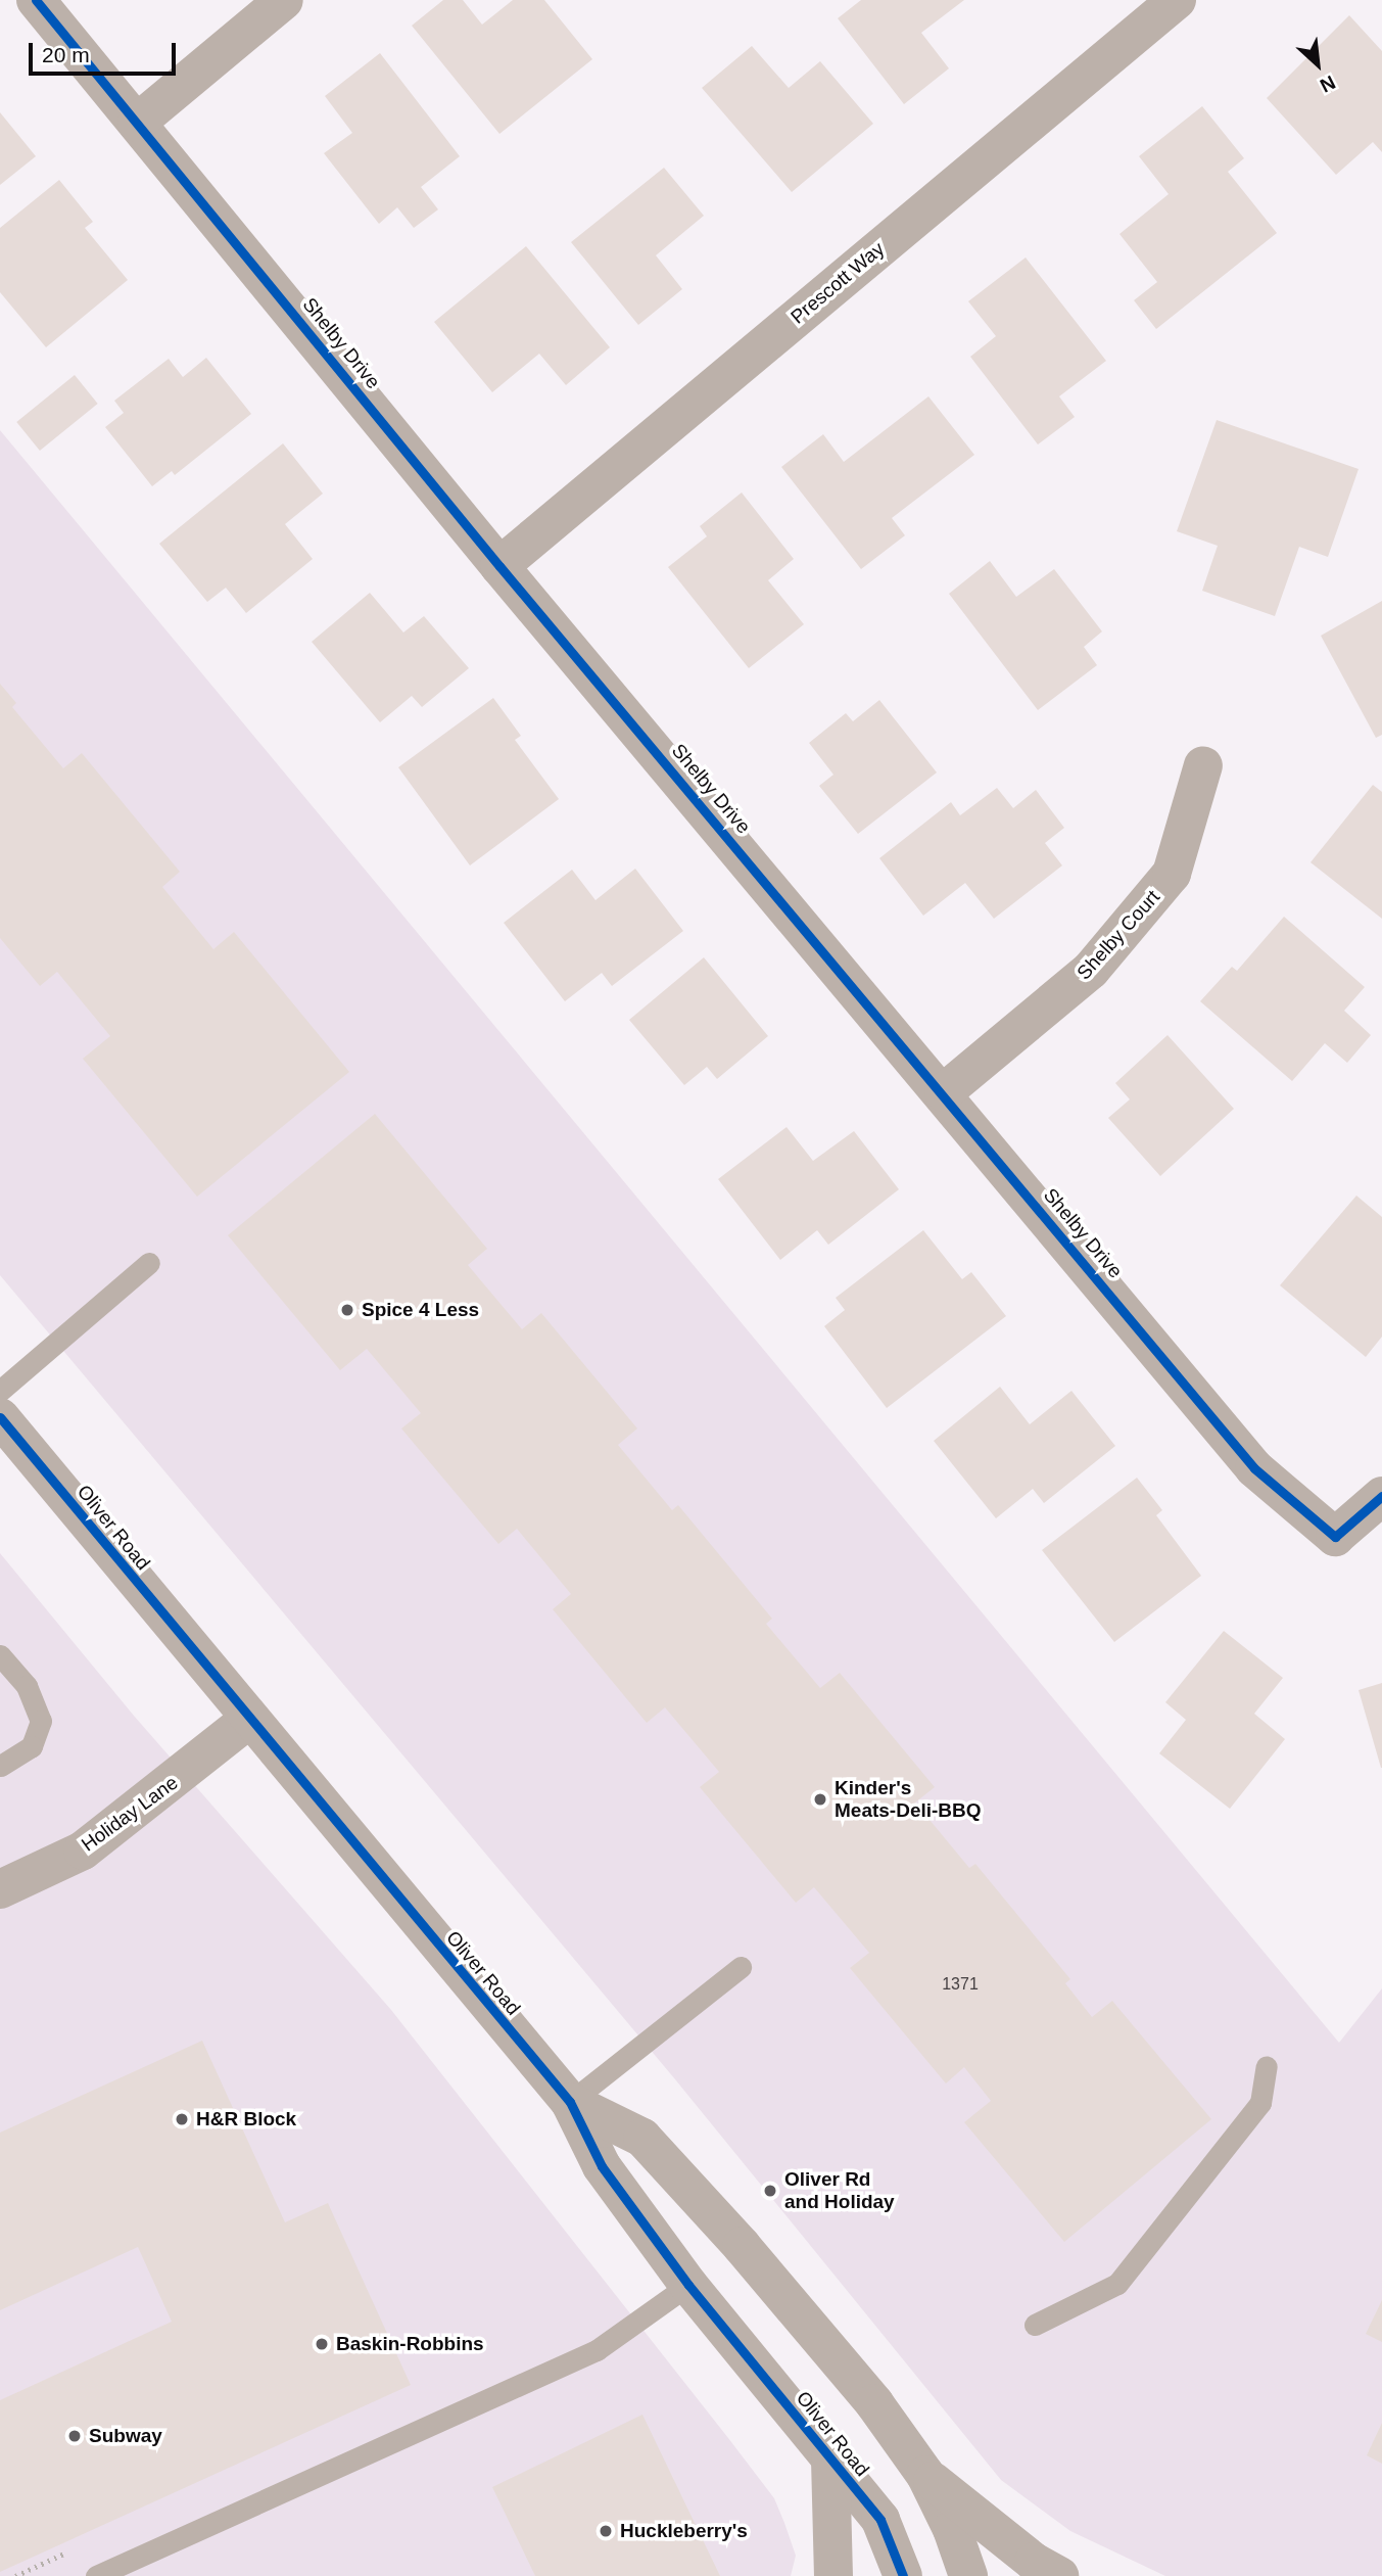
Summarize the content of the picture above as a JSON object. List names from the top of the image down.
{
  "streets": {
    "street": [
      "Prescott Way",
      "Shelby Drive",
      "Shelby Court",
      "Oliver Road",
      "Holiday Lane"
    ]
  },
  "crossings": [
    ["Prescott Way", "Shelby Drive"],
    ["Shelby Drive", "Shelby Court"],
    ["Oliver Road", "Holiday Lane"]
  ],
  "places": [
    "Spice 4 Less",
    "Kinder's Meats-Deli-BBQ",
    "H&R Block",
    "Oliver Rd and Holiday",
    "Baskin-Robbins",
    "Subway",
    "Huckleberry's"
  ],
  "house_numbers": ["1371"],
  "scale_bar": "20 m",
  "north": "bottom right"
}
